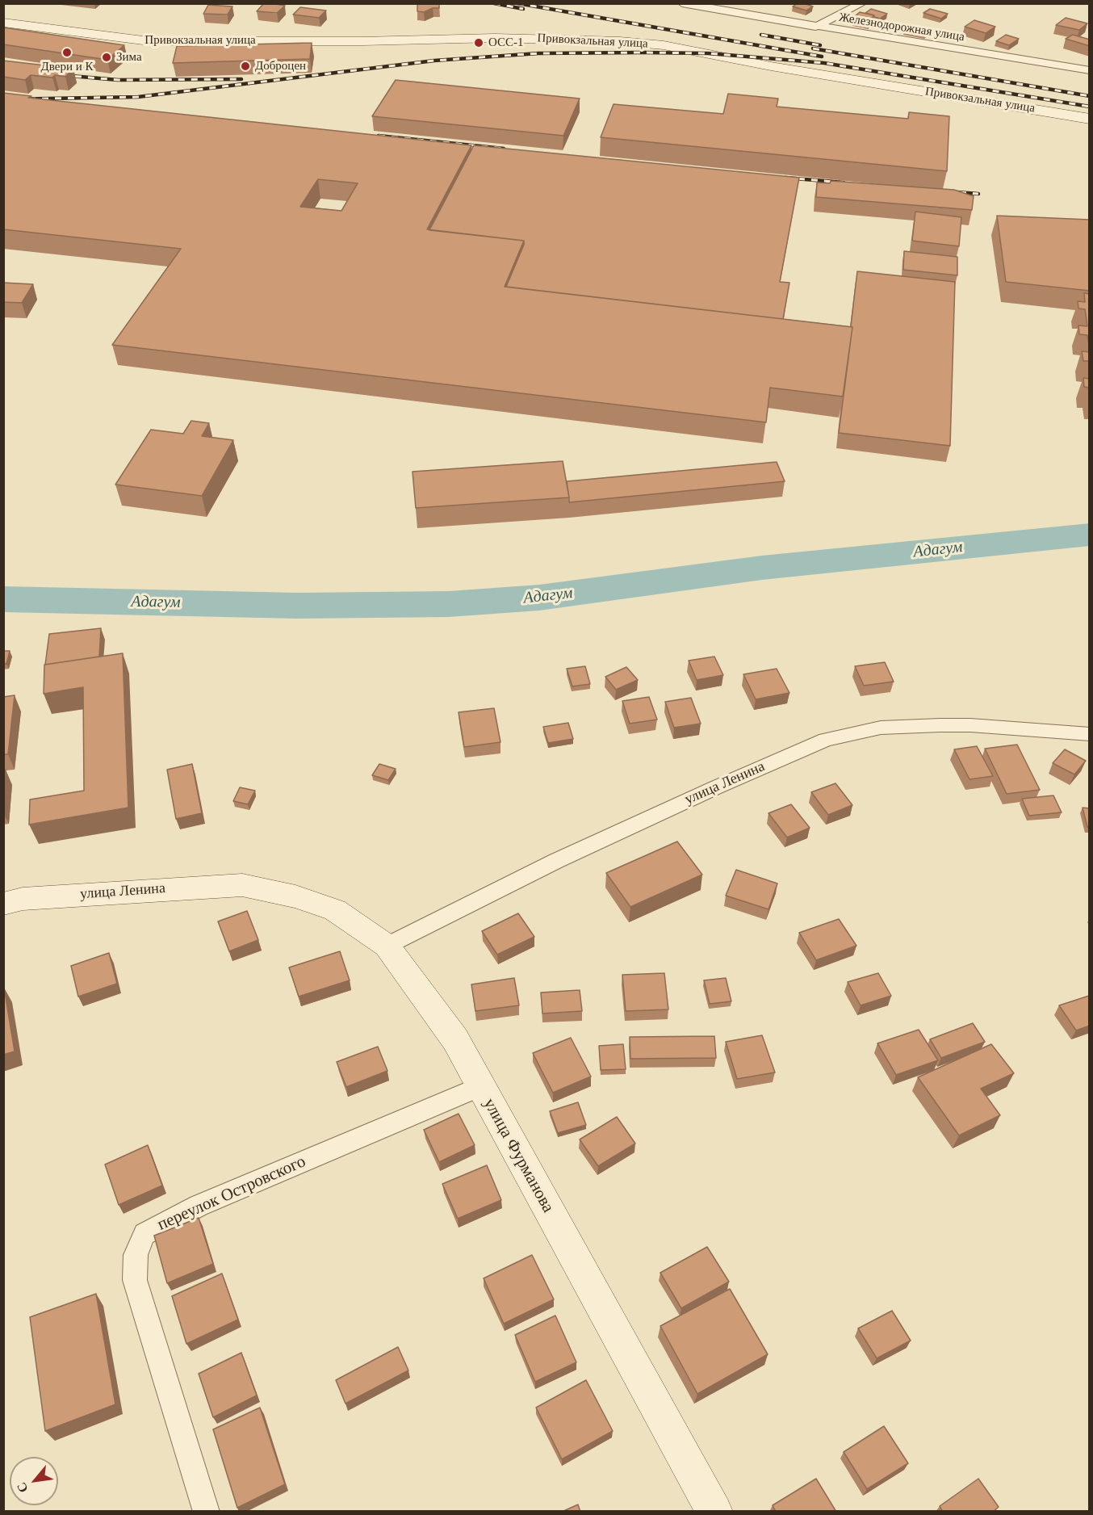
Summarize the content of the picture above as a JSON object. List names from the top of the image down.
{
  "streets": {
    "main road": ["Привокзальная улица", "улица Ленина", "улица Фурманова"],
    "street": ["Железнодорожная улица", "переулок Островского"]
  },
  "crossings": [
    ["улица Ленина", "улица Фурманова"],
    ["улица Фурманова", "переулок Островского"]
  ],
  "water": ["Адагум"],
  "places": [
    "ОСС-1",
    "Двери и К",
    "Зима",
    "Доброцен"
  ],
  "north": "bottom left"
}
